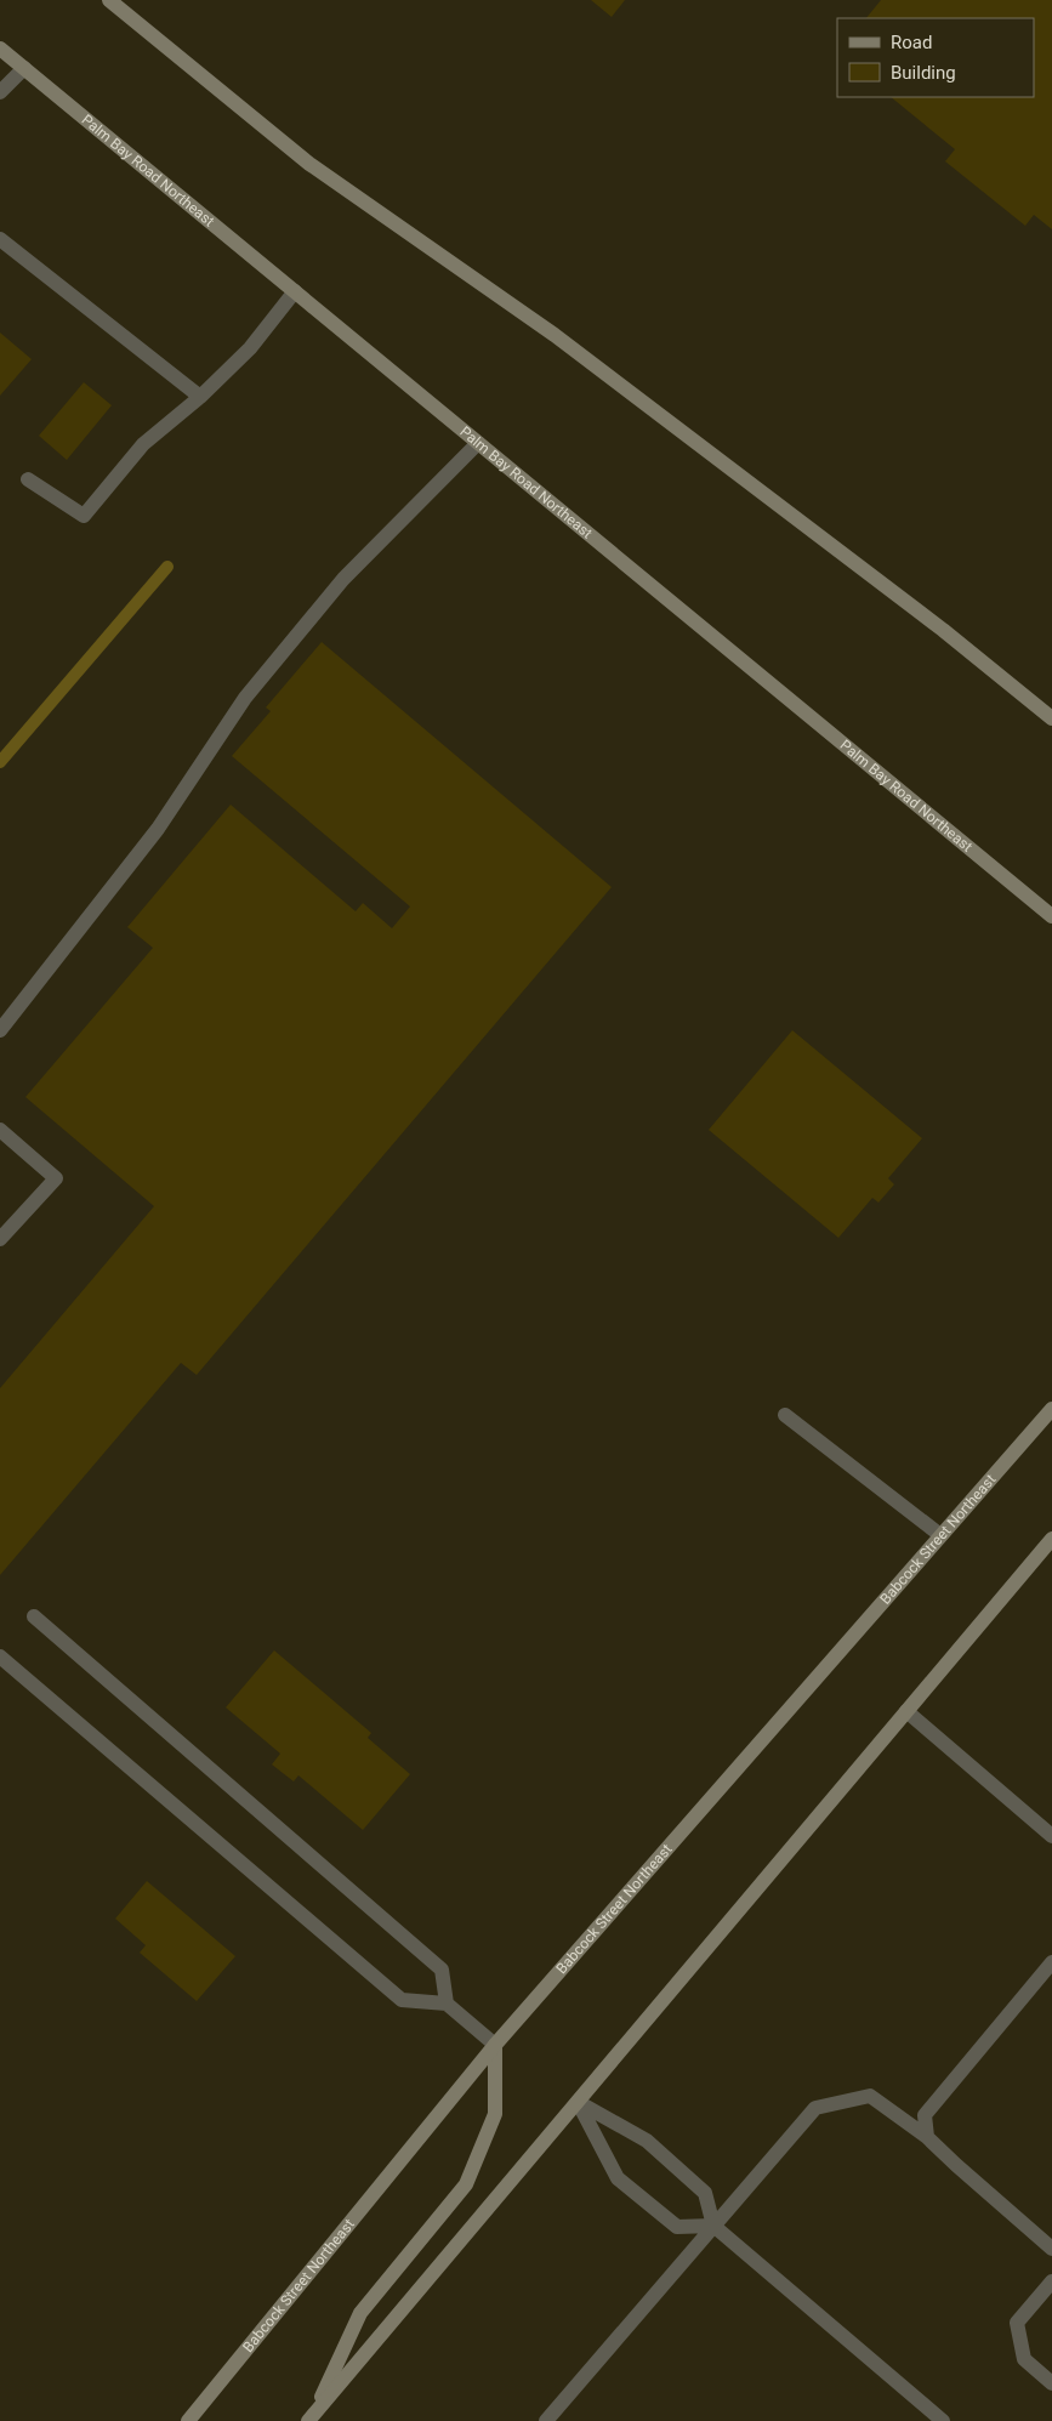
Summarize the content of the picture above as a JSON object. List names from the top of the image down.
{
  "streets": {
    "main road": ["Palm Bay Road Northeast", "Babcock Street Northeast"]
  },
  "legend": ["Road", "Building"]
}
